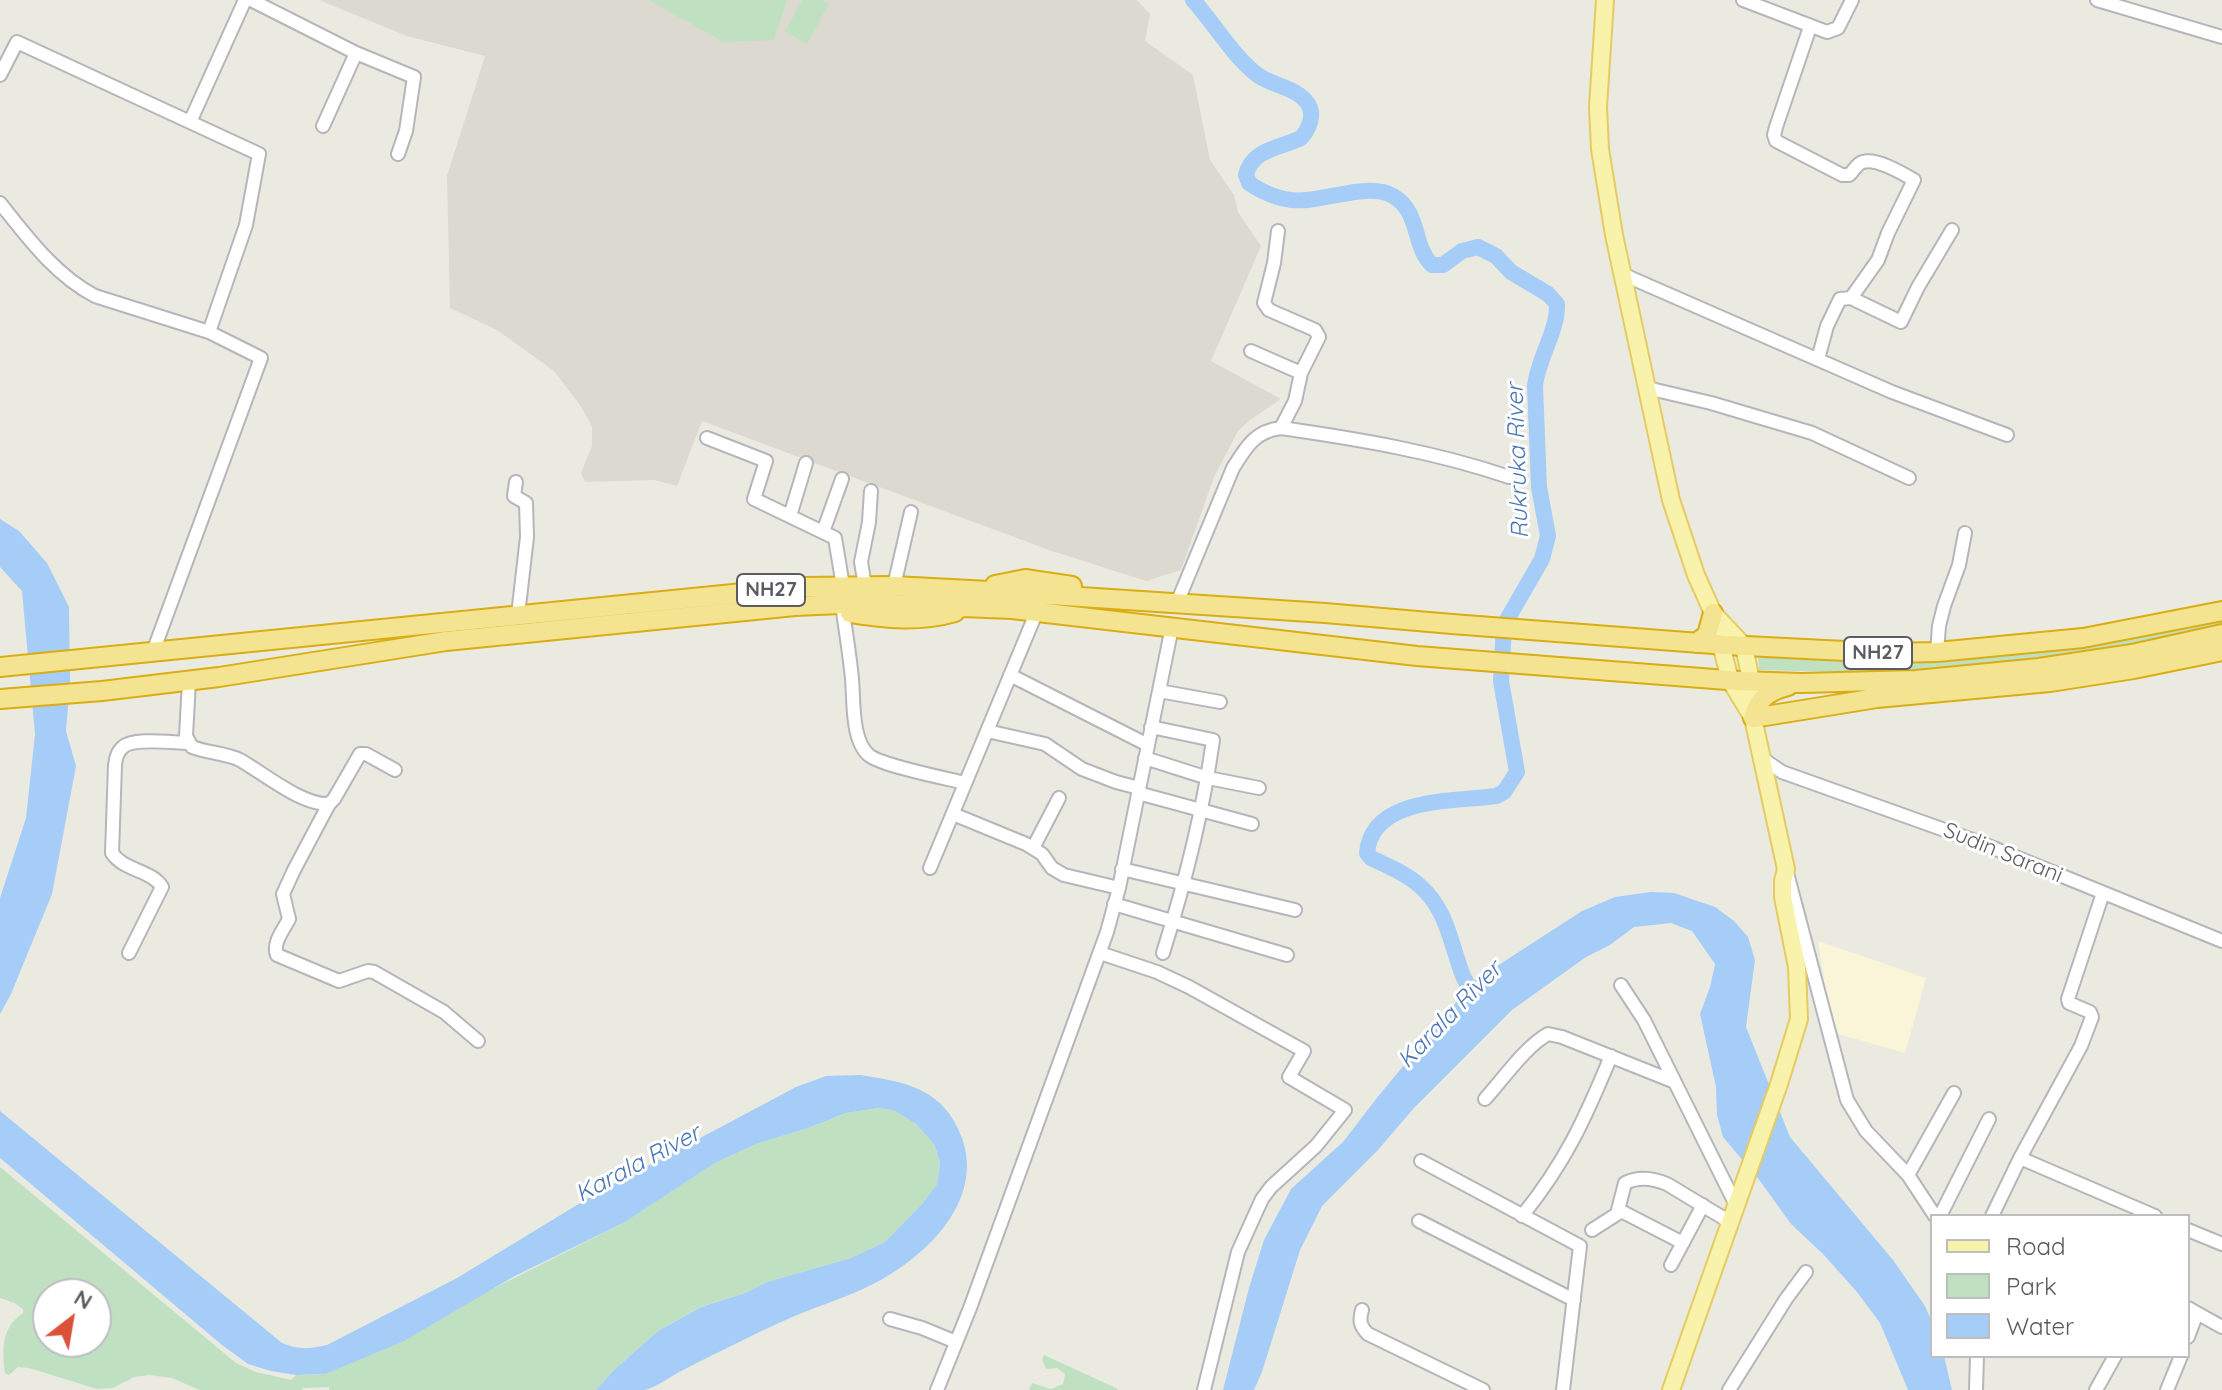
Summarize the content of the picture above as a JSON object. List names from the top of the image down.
{
  "streets": {
    "highway": ["NH27"],
    "street": ["Sudin Sarani"]
  },
  "water": ["Rukruka River", "Karala River"],
  "legend": ["Road", "Park", "Water"],
  "north": "top right"
}
